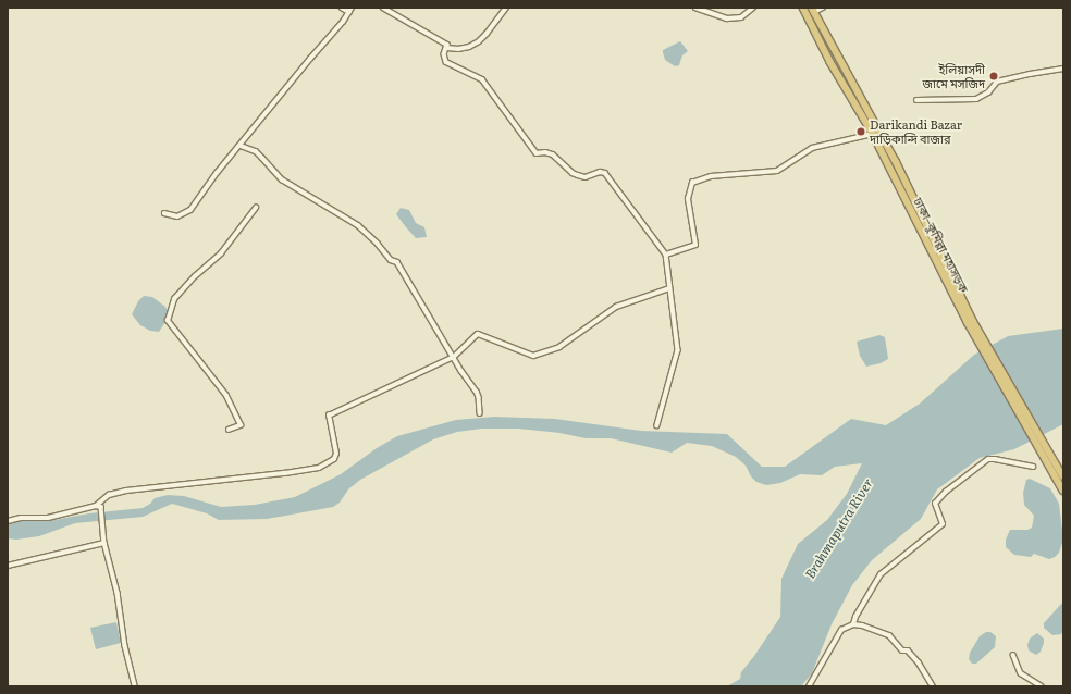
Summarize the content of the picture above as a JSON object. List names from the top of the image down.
{
  "streets": {
    "highway": ["ঢাকা–কুমিল্লা মহাসড়ক"]
  },
  "water": ["Brahmaputra River"],
  "places": ["ইলিয়াসদী জামে মসজিদ", "Darikandi Bazar দাড়িকান্দি বাজার"]
}
